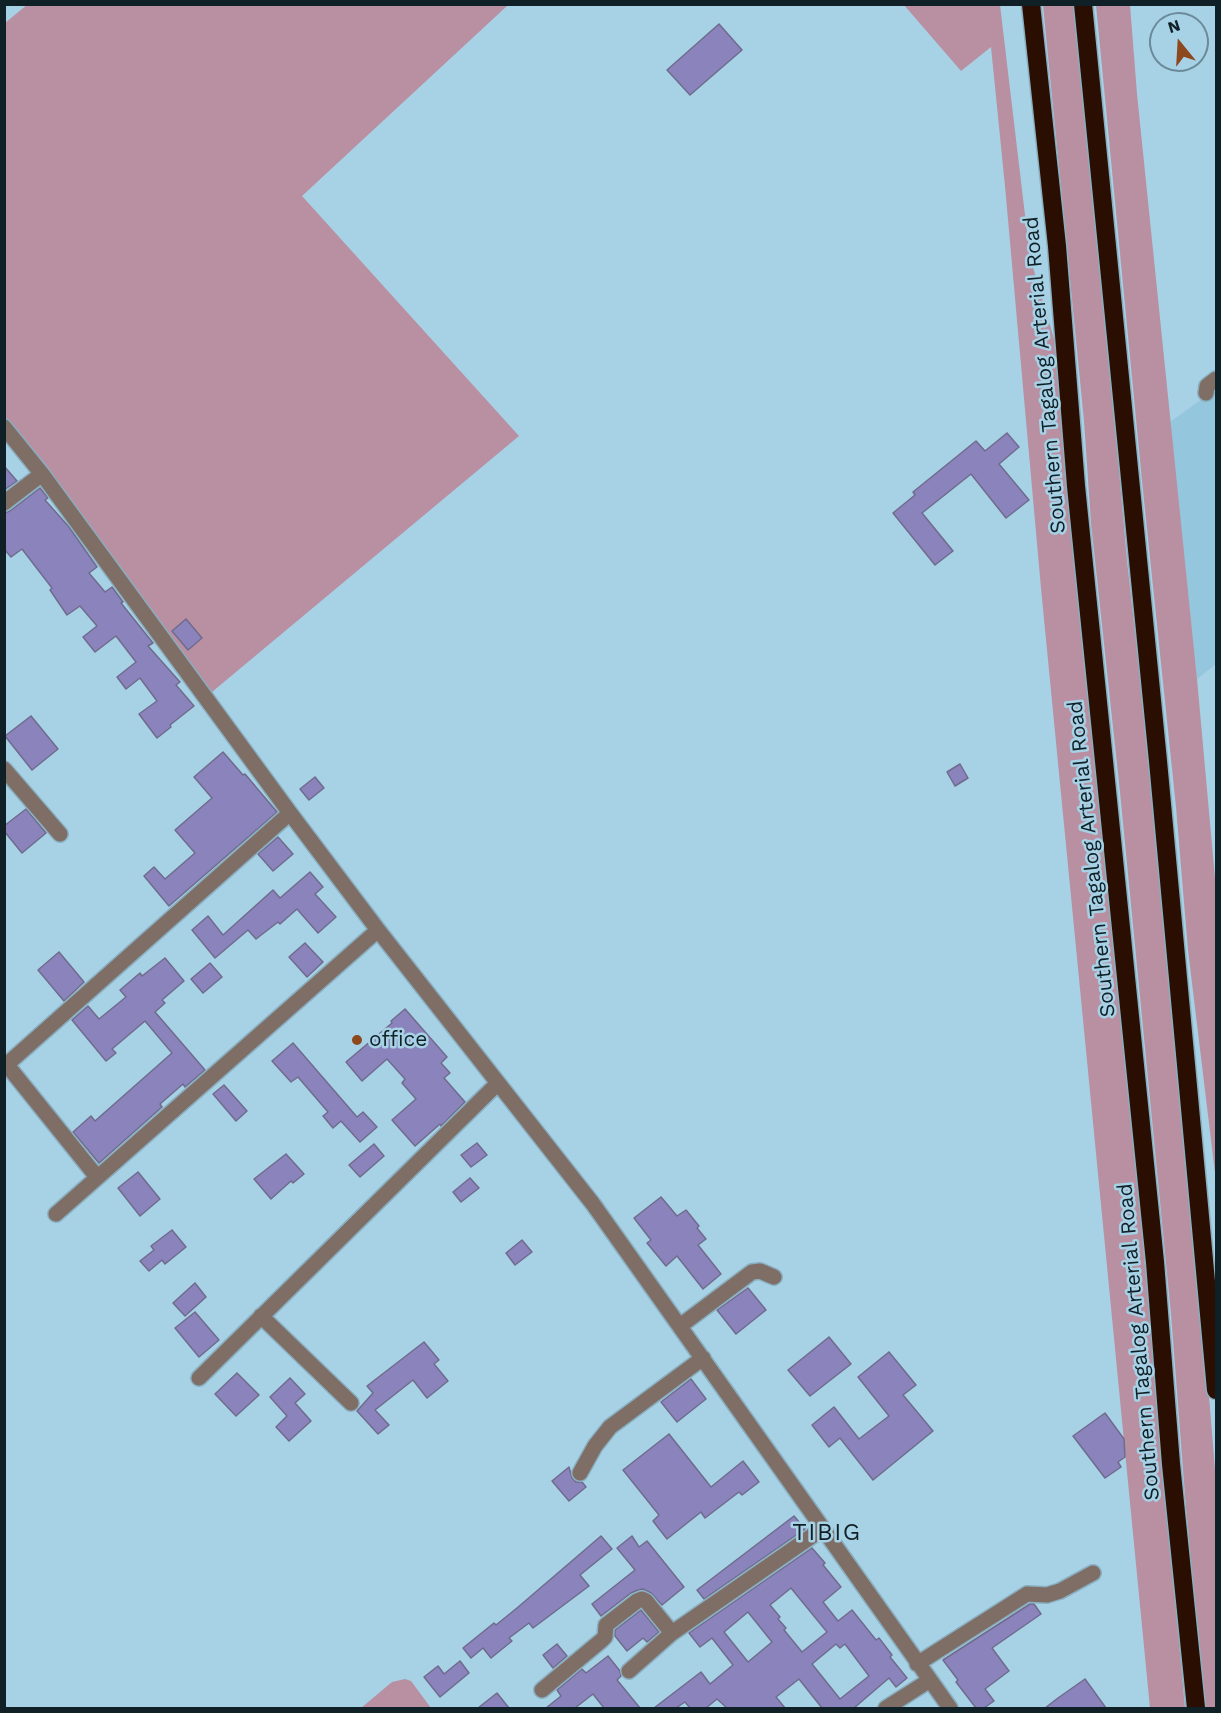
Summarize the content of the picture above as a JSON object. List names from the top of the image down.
{
  "streets": {
    "highway": ["Southern Tagalog Arterial Road"]
  },
  "districts": ["TIBIG"],
  "places": ["office"],
  "north": "top"
}
